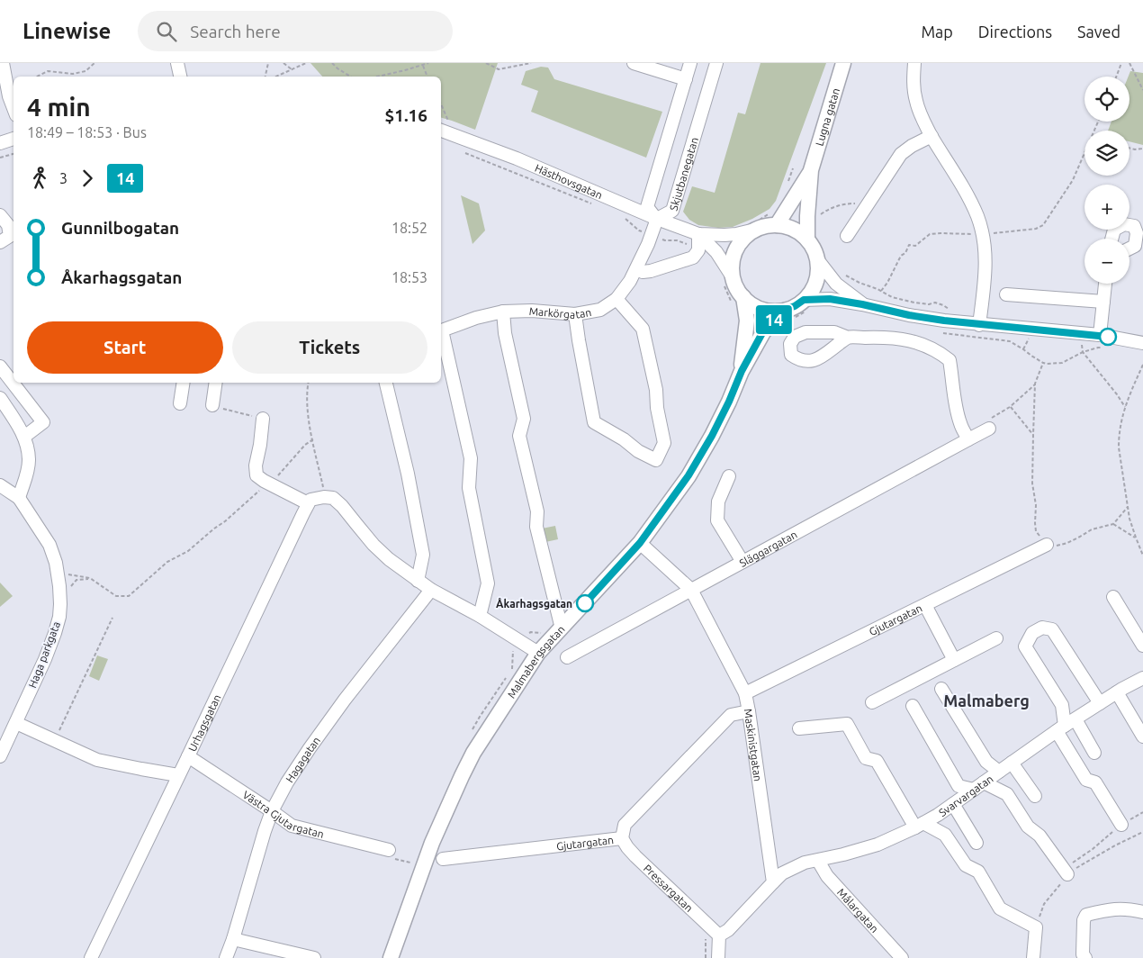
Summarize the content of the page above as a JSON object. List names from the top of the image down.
{
  "streets": {
    "main road": ["Lugna gatan", "Malmabergsgatan"],
    "street": [
      "Skjutbanegatan",
      "Hästhovsgatan",
      "Markörgatan",
      "Släggargatan",
      "Gjutargatan",
      "Haga parkgata",
      "Urhagsgatan",
      "Maskinistgatan",
      "Hagagatan",
      "Svarvargatan",
      "Västra Gjutargatan",
      "Pressargatan",
      "Målargatan"
    ]
  },
  "crossings": [
    ["Lugna gatan", "Hästhovsgatan"],
    ["Lugna gatan", "Malmabergsgatan"],
    ["Skjutbanegatan", "Hästhovsgatan"],
    ["Skjutbanegatan", "Markörgatan"],
    ["Hästhovsgatan", "Markörgatan"],
    ["Hästhovsgatan", "Malmabergsgatan"],
    ["Släggargatan", "Maskinistgatan"],
    ["Gjutargatan", "Maskinistgatan"],
    ["Gjutargatan", "Pressargatan"],
    ["Malmabergsgatan", "Maskinistgatan"],
    ["Urhagsgatan", "Västra Gjutargatan"],
    ["Maskinistgatan", "Svarvargatan"],
    ["Hagagatan", "Västra Gjutargatan"],
    ["Svarvargatan", "Målargatan"]
  ],
  "districts": ["Malmaberg"],
  "places": ["Åkarhagsgatan"],
  "lines": ["bus line 14"],
  "page": {
    "header": "Linewise",
    "search": "Search here",
    "nav": ["Map", "Directions", "Saved"],
    "on_map": "14",
    "map_buttons": ["+", "−"],
    "heading": ["4 min", "18:49 – 18:53 · Bus", "$1.16"],
    "legs": ["3", "14"],
    "list": [
      {
        "name": "Gunnilbogatan",
        "value": "18:52"
      },
      {
        "name": "Åkarhagsgatan",
        "value": "18:53"
      }
    ],
    "buttons": ["Start", "Tickets"]
  }
}
